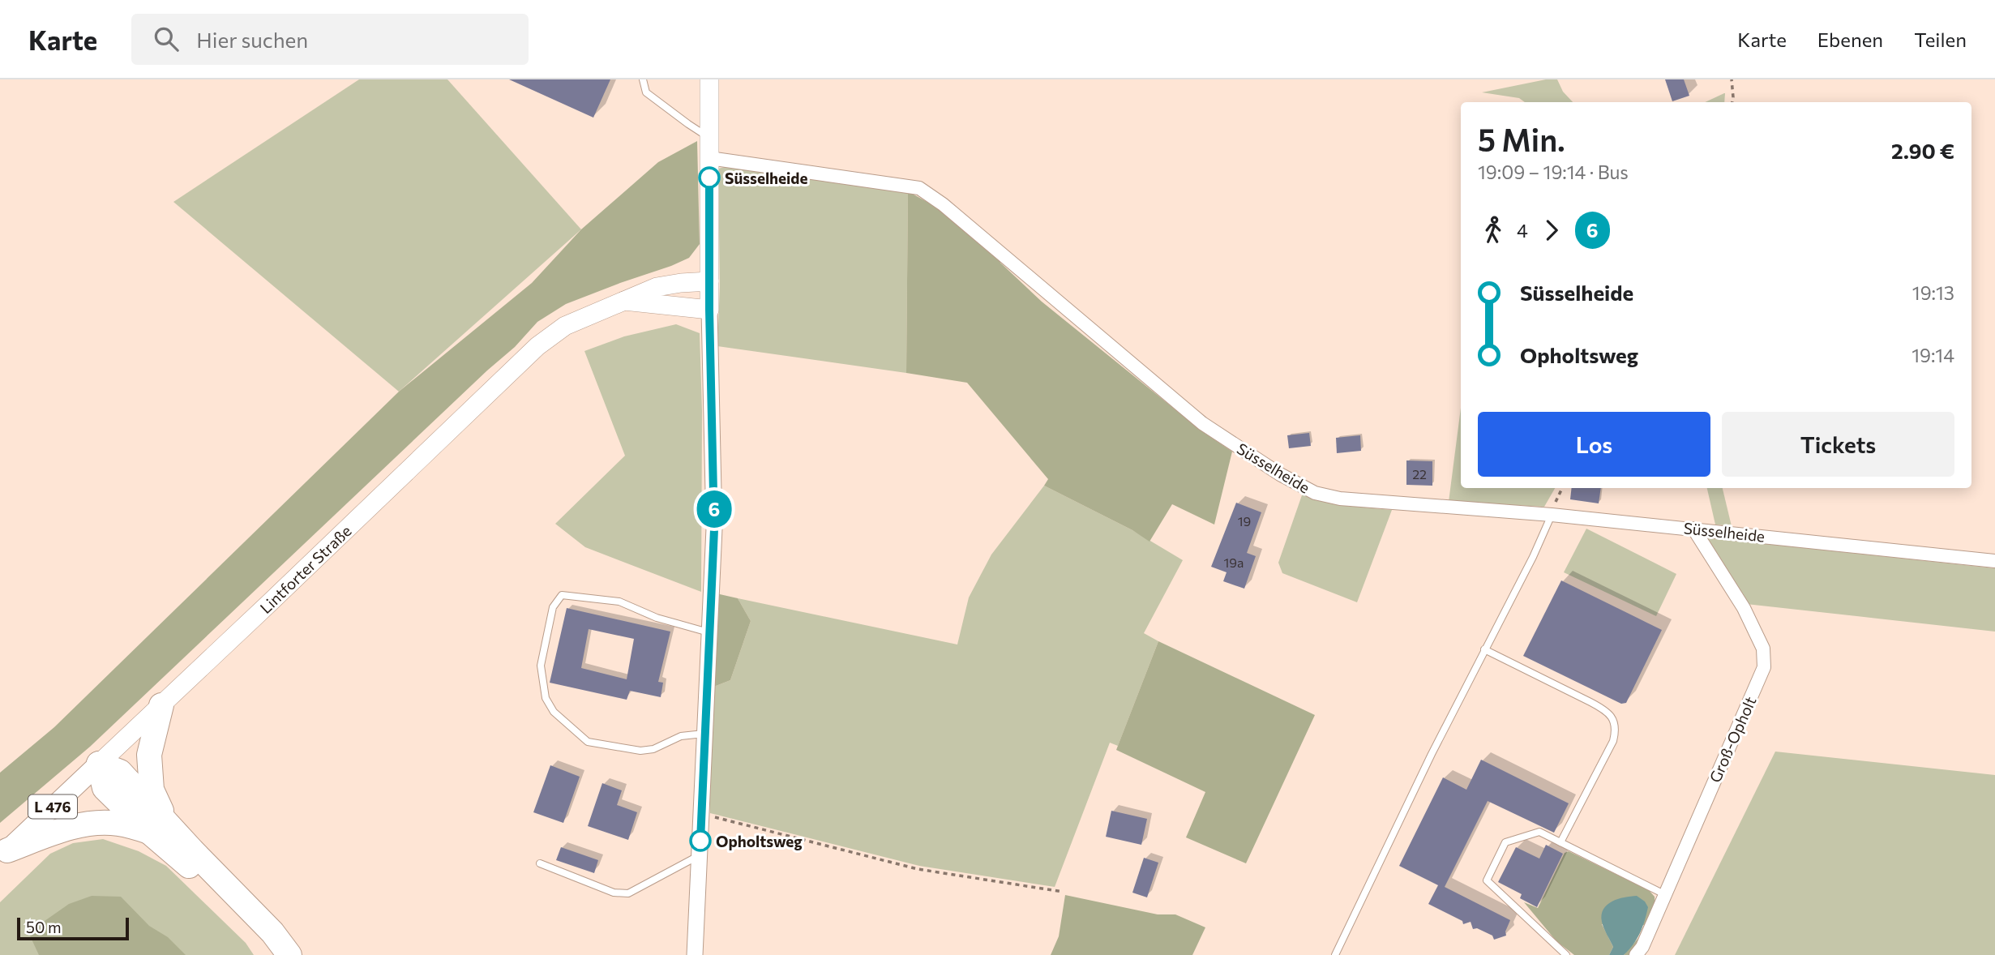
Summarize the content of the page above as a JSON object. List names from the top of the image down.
{
  "streets": {
    "main road": ["Lintforter Straße", "L 476"],
    "street": ["Süsselheide", "Groß-Opholt"]
  },
  "crossings": [
    ["Süsselheide", "Groß-Opholt"]
  ],
  "places": ["Süsselheide", "Opholtsweg"],
  "lines": ["bus line 6"],
  "house_numbers": ["22", "19", "19a"],
  "scale_bar": "50 m",
  "page": {
    "header": "Karte",
    "search": "Hier suchen",
    "nav": ["Karte", "Ebenen", "Teilen"],
    "on_map": "6",
    "heading": ["5 Min.", "19:09 – 19:14 · Bus", "2.90 €"],
    "legs": ["4", "6"],
    "list": [
      {
        "name": "Süsselheide",
        "value": "19:13"
      },
      {
        "name": "Opholtsweg",
        "value": "19:14"
      }
    ],
    "buttons": ["Los", "Tickets"],
    "scale": "50 m"
  }
}
